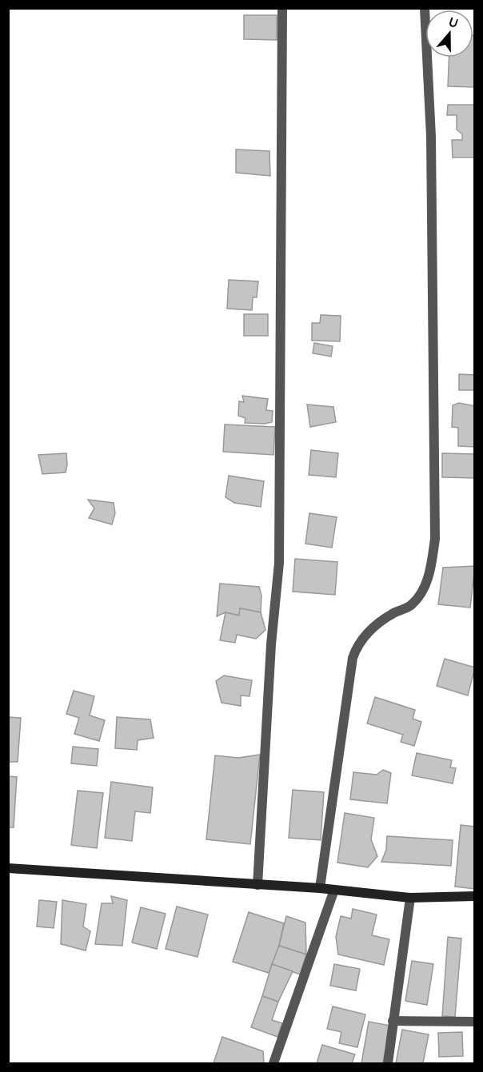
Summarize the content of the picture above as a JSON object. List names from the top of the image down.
{
  "north": "top"
}
